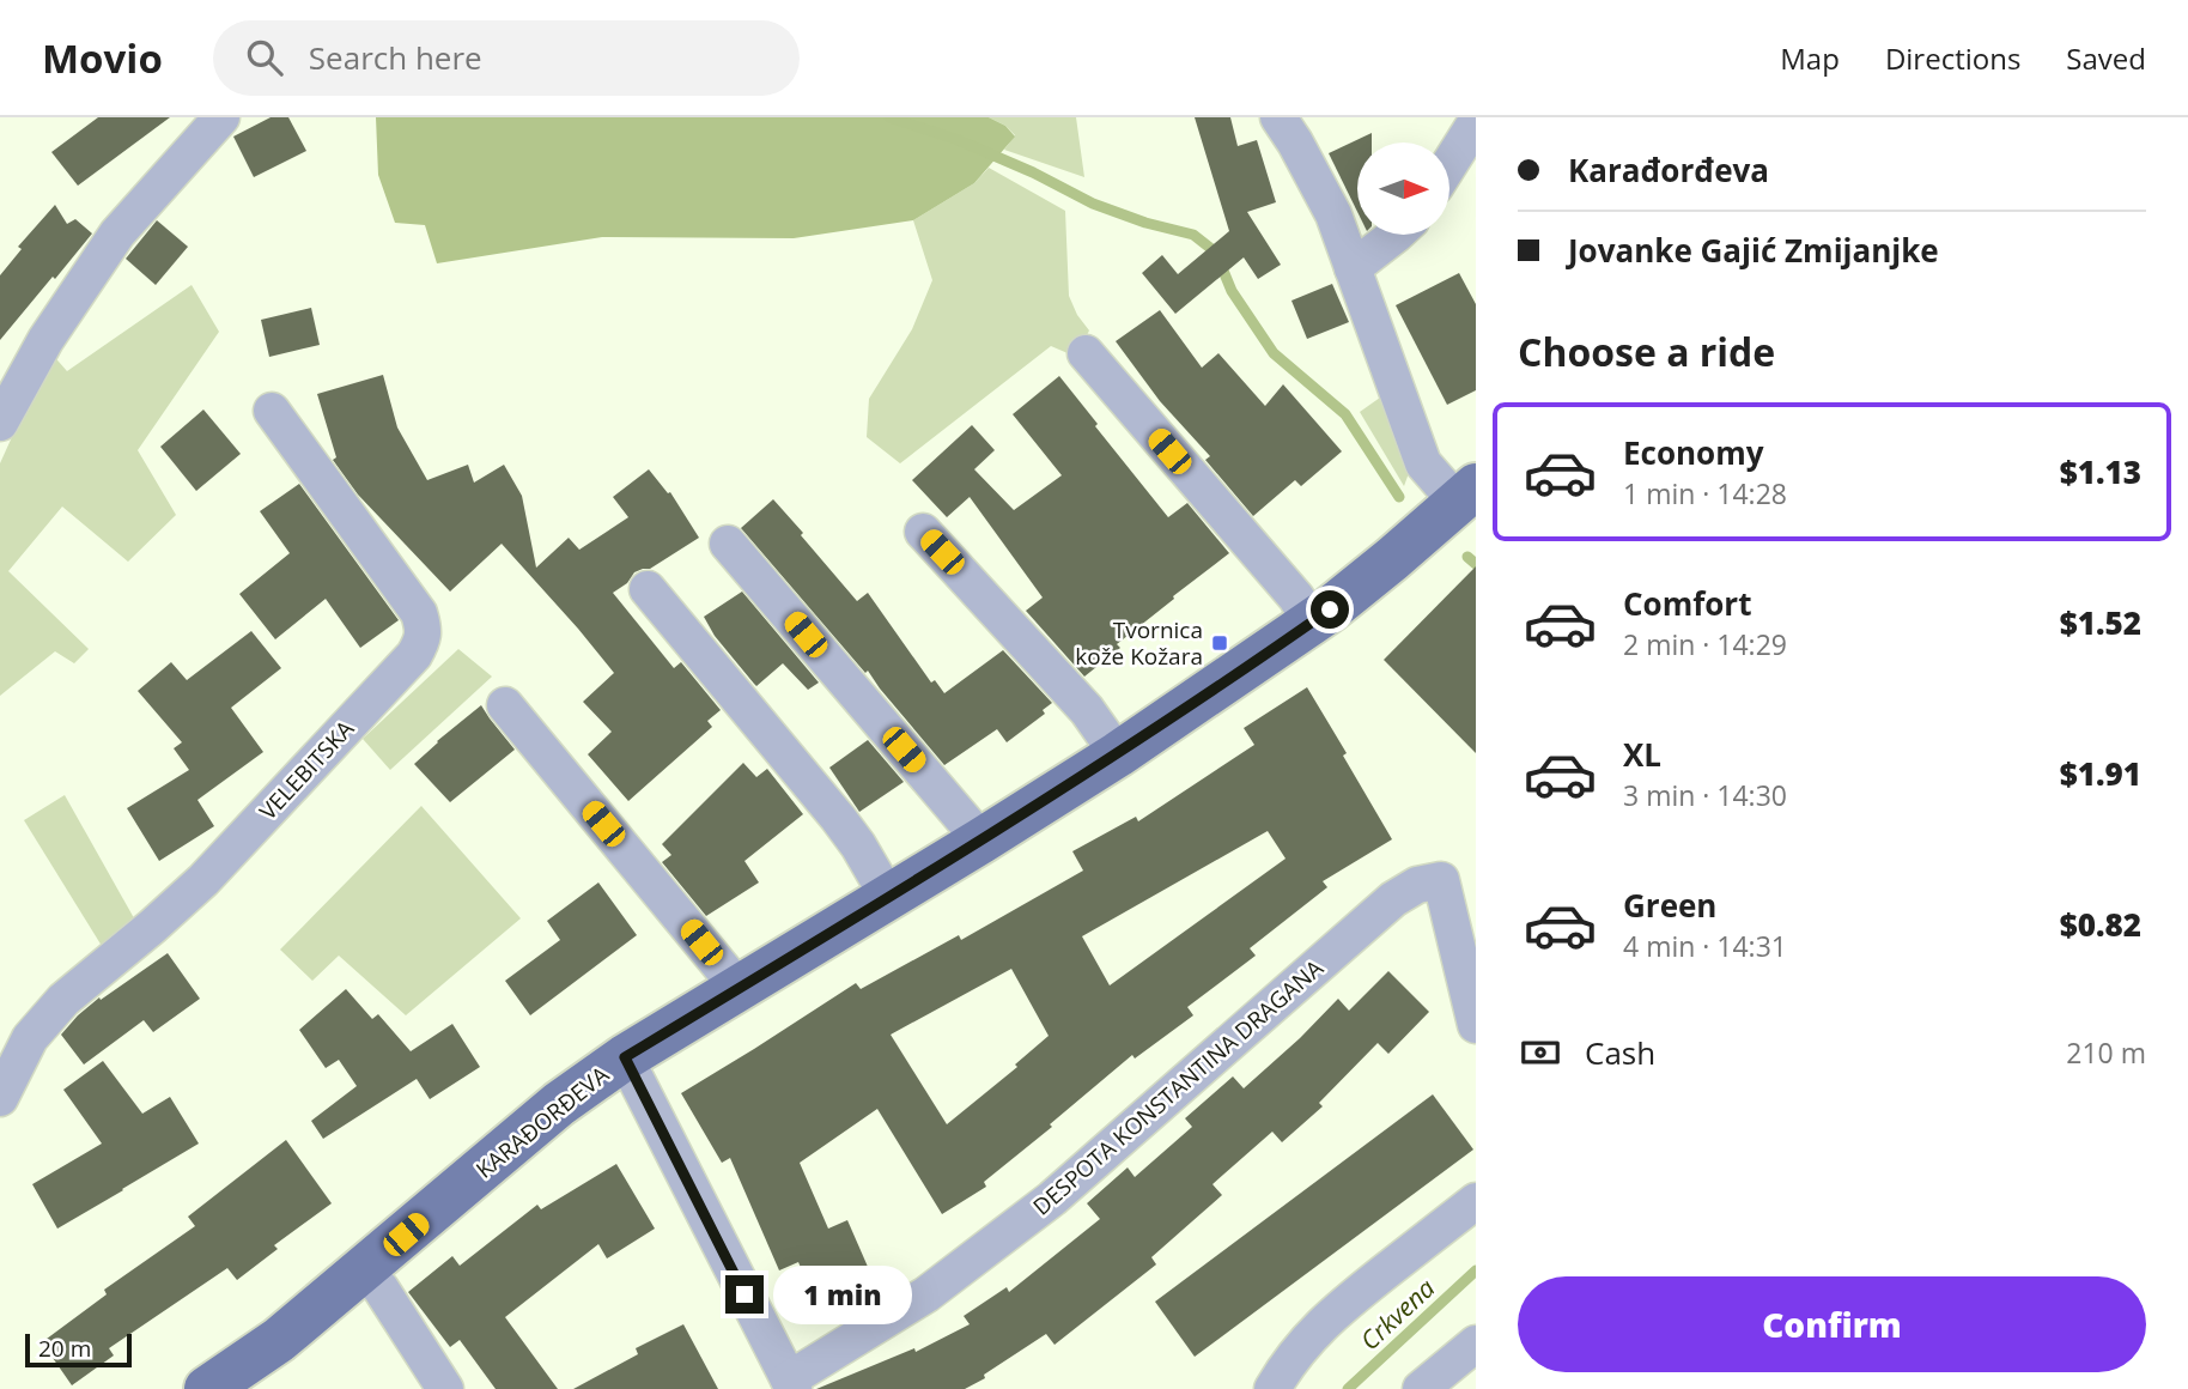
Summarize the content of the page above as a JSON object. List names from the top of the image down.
{
  "streets": {
    "main road": ["KARAĐORĐEVA"],
    "street": ["VELEBITSKA", "DESPOTA KONSTANTINA DRAGANA"]
  },
  "water": ["Crkvena"],
  "places": {
    "transit": ["Tvornica kože Kožara"]
  },
  "scale_bar": "20 m",
  "north": "right",
  "page": {
    "header": "Movio",
    "search": "Search here",
    "nav": ["Map", "Directions", "Saved"],
    "banner": ["Karađorđeva", "Jovanke Gajić Zmijanjke"],
    "heading": "Choose a ride",
    "list": [
      {
        "name": "Economy",
        "note": "1 min · 14:28",
        "value": "$1.13"
      },
      {
        "name": "Comfort",
        "note": "2 min · 14:29",
        "value": "$1.52"
      },
      {
        "name": "XL",
        "note": "3 min · 14:30",
        "value": "$1.91"
      },
      {
        "name": "Green",
        "note": "4 min · 14:31",
        "value": "$0.82"
      }
    ],
    "pay": ["Cash", "210 m"],
    "buttons": "Confirm",
    "bubble": "1 min",
    "scale": "20 m"
  }
}
